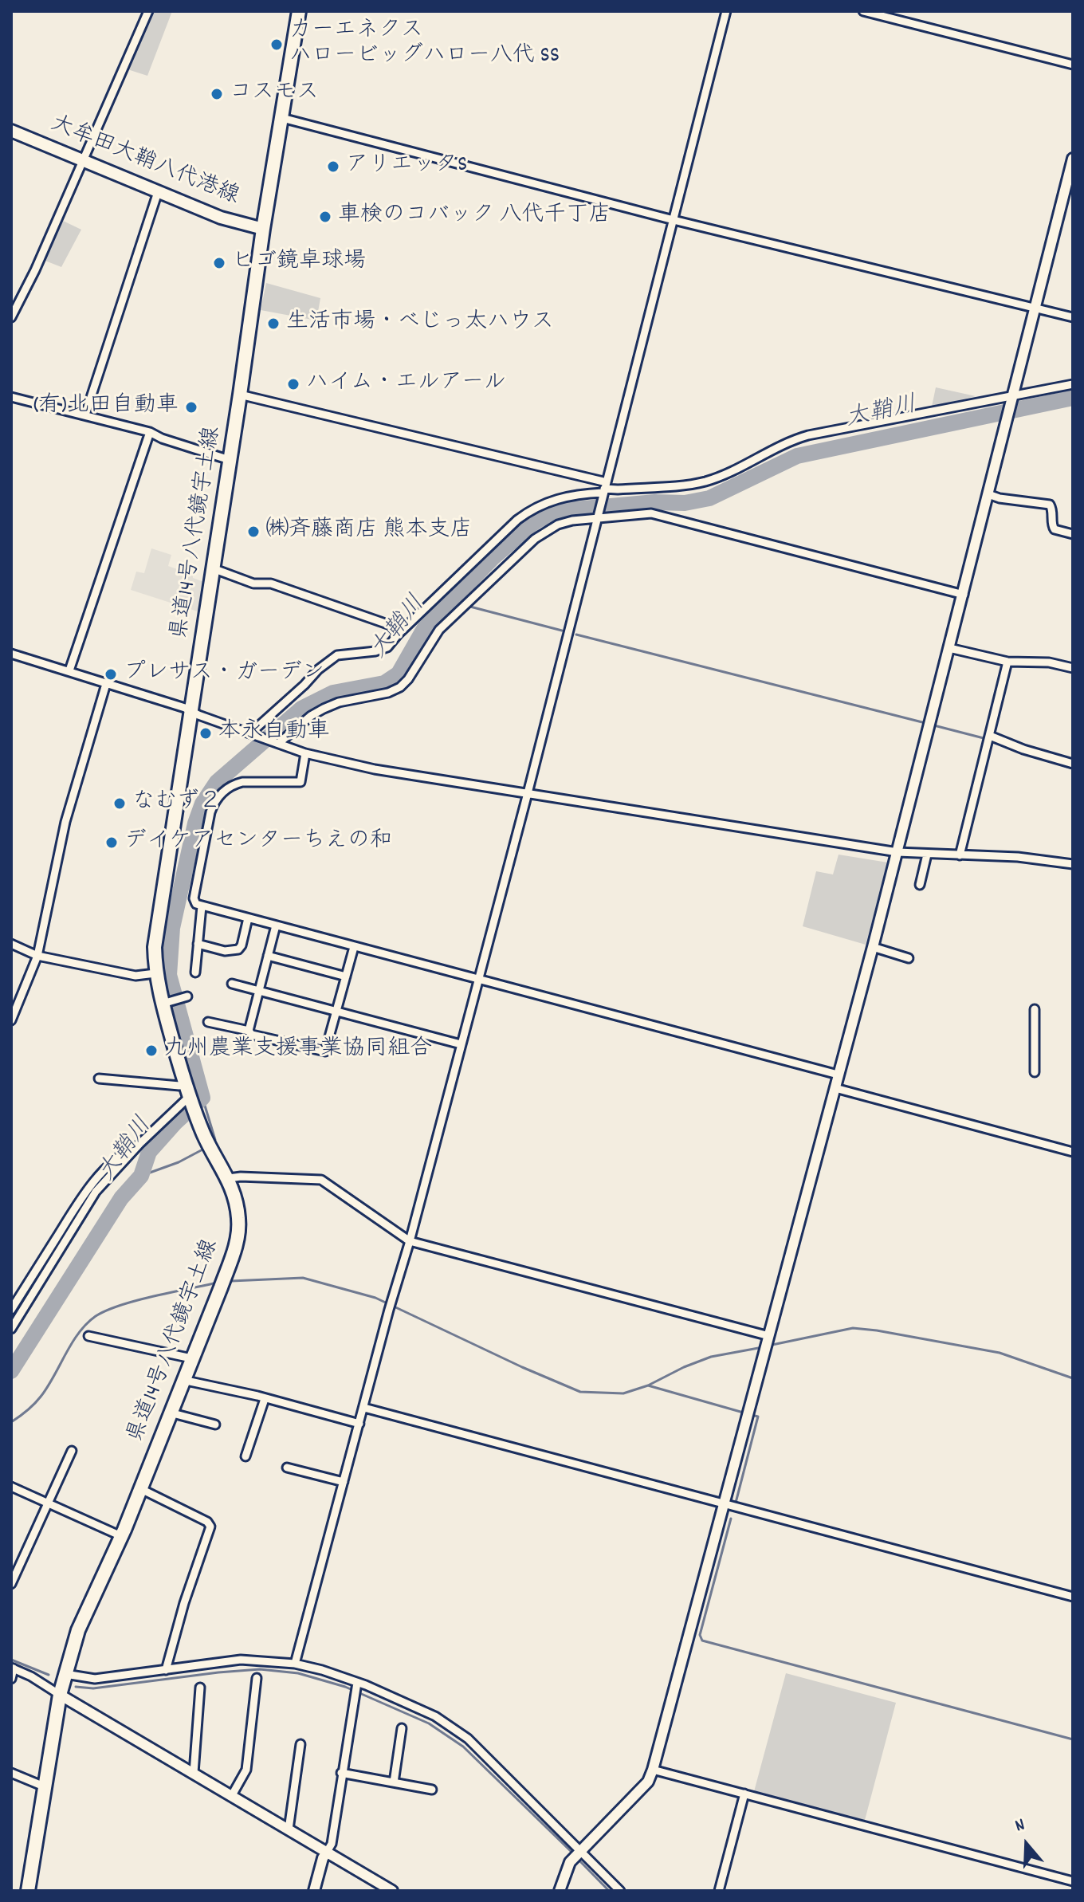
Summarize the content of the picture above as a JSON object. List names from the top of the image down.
{
  "streets": {
    "main road": ["大牟田大鞘八代港線", "県道14号八代鏡宇土線"]
  },
  "crossings": [
    ["大牟田大鞘八代港線", "県道14号八代鏡宇土線"]
  ],
  "water": ["大鞘川"],
  "places": [
    "カーエネクス ハロービッグハロー八代 SS",
    "コスモス",
    "アリエッタS",
    "車検のコバック 八代千丁店",
    "ヒゴ鏡卓球場",
    "生活市場・べじっ太ハウス",
    "ハイム・エルアール",
    "(有)北田自動車",
    "㈱斉藤商店 熊本支店",
    "プレサス・ガーデン",
    "本永自動車",
    "なむず２",
    "デイケアセンターちえの和",
    "九州農業支援事業協同組合"
  ],
  "north": "top"
}
